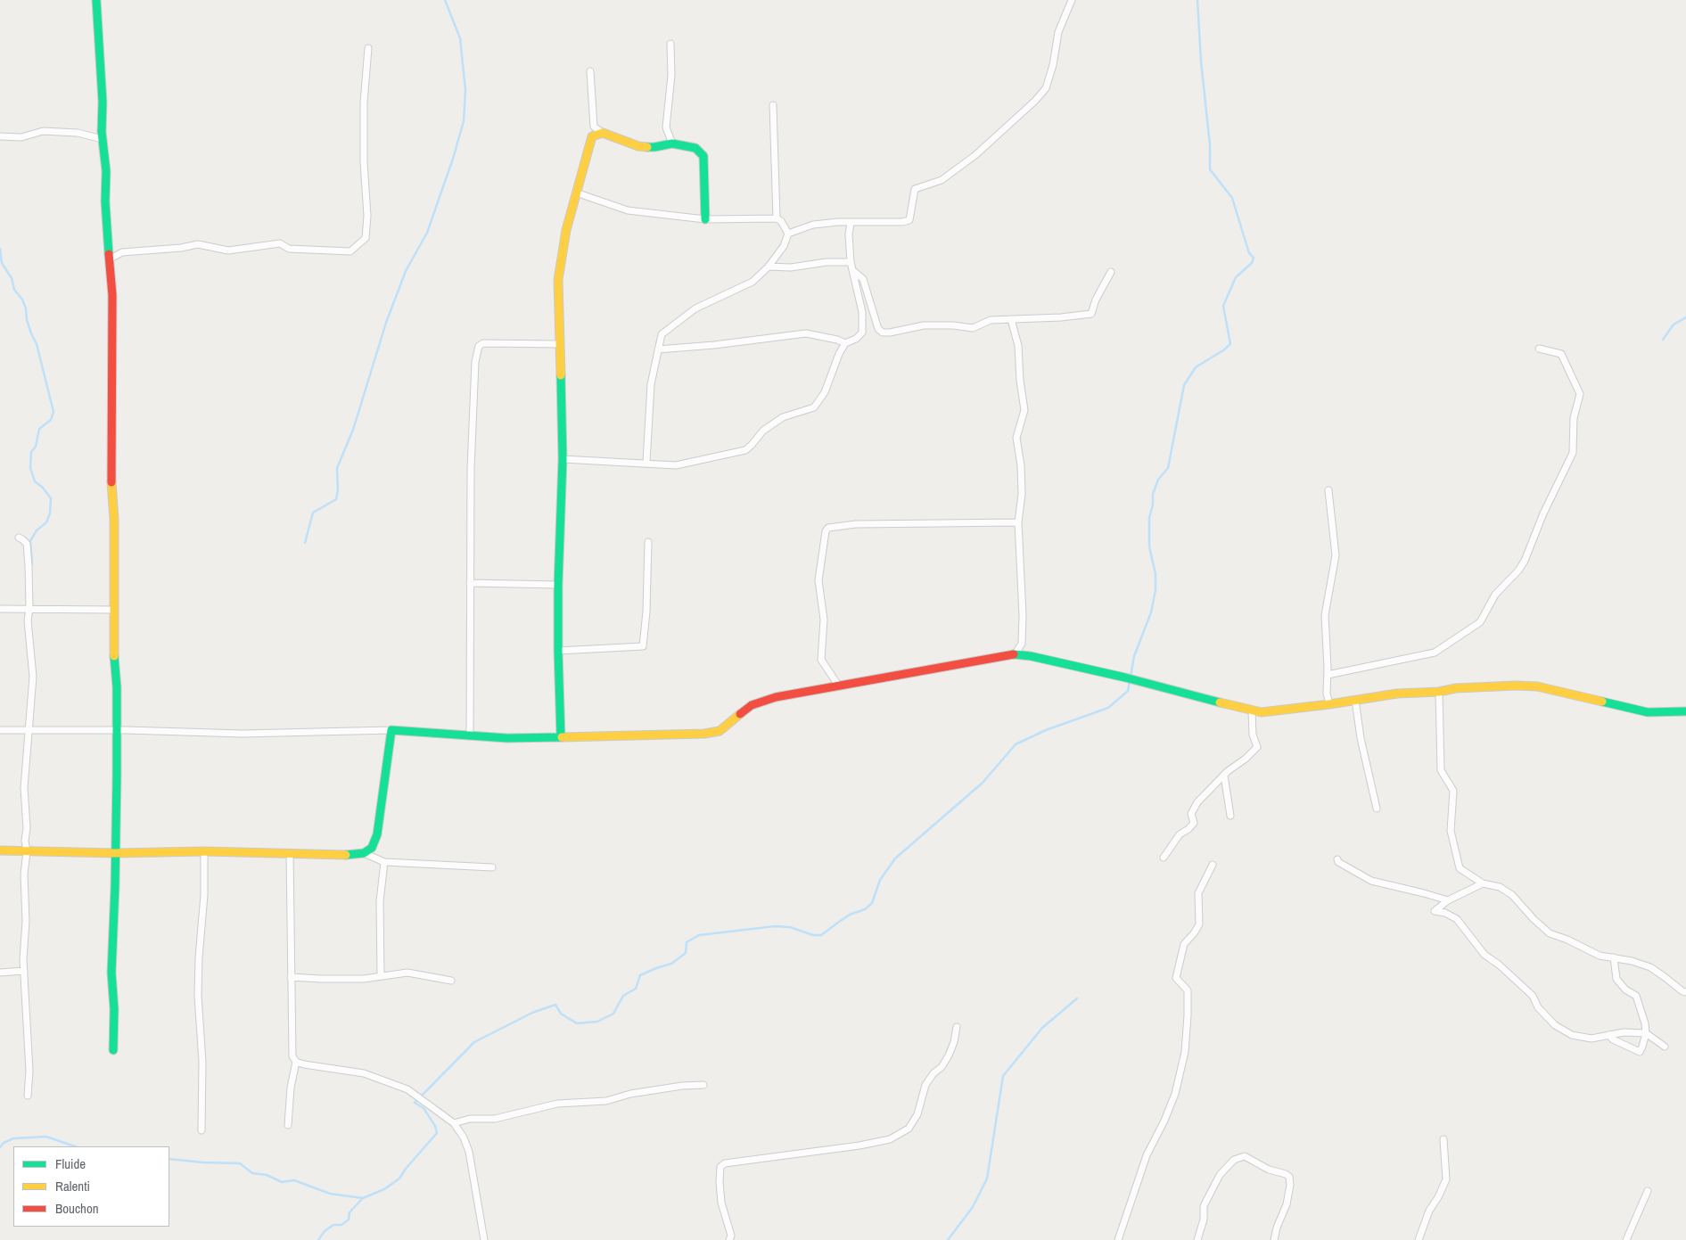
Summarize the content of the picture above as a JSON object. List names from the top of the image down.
{
  "legend": ["Fluide", "Ralenti", "Bouchon"]
}
